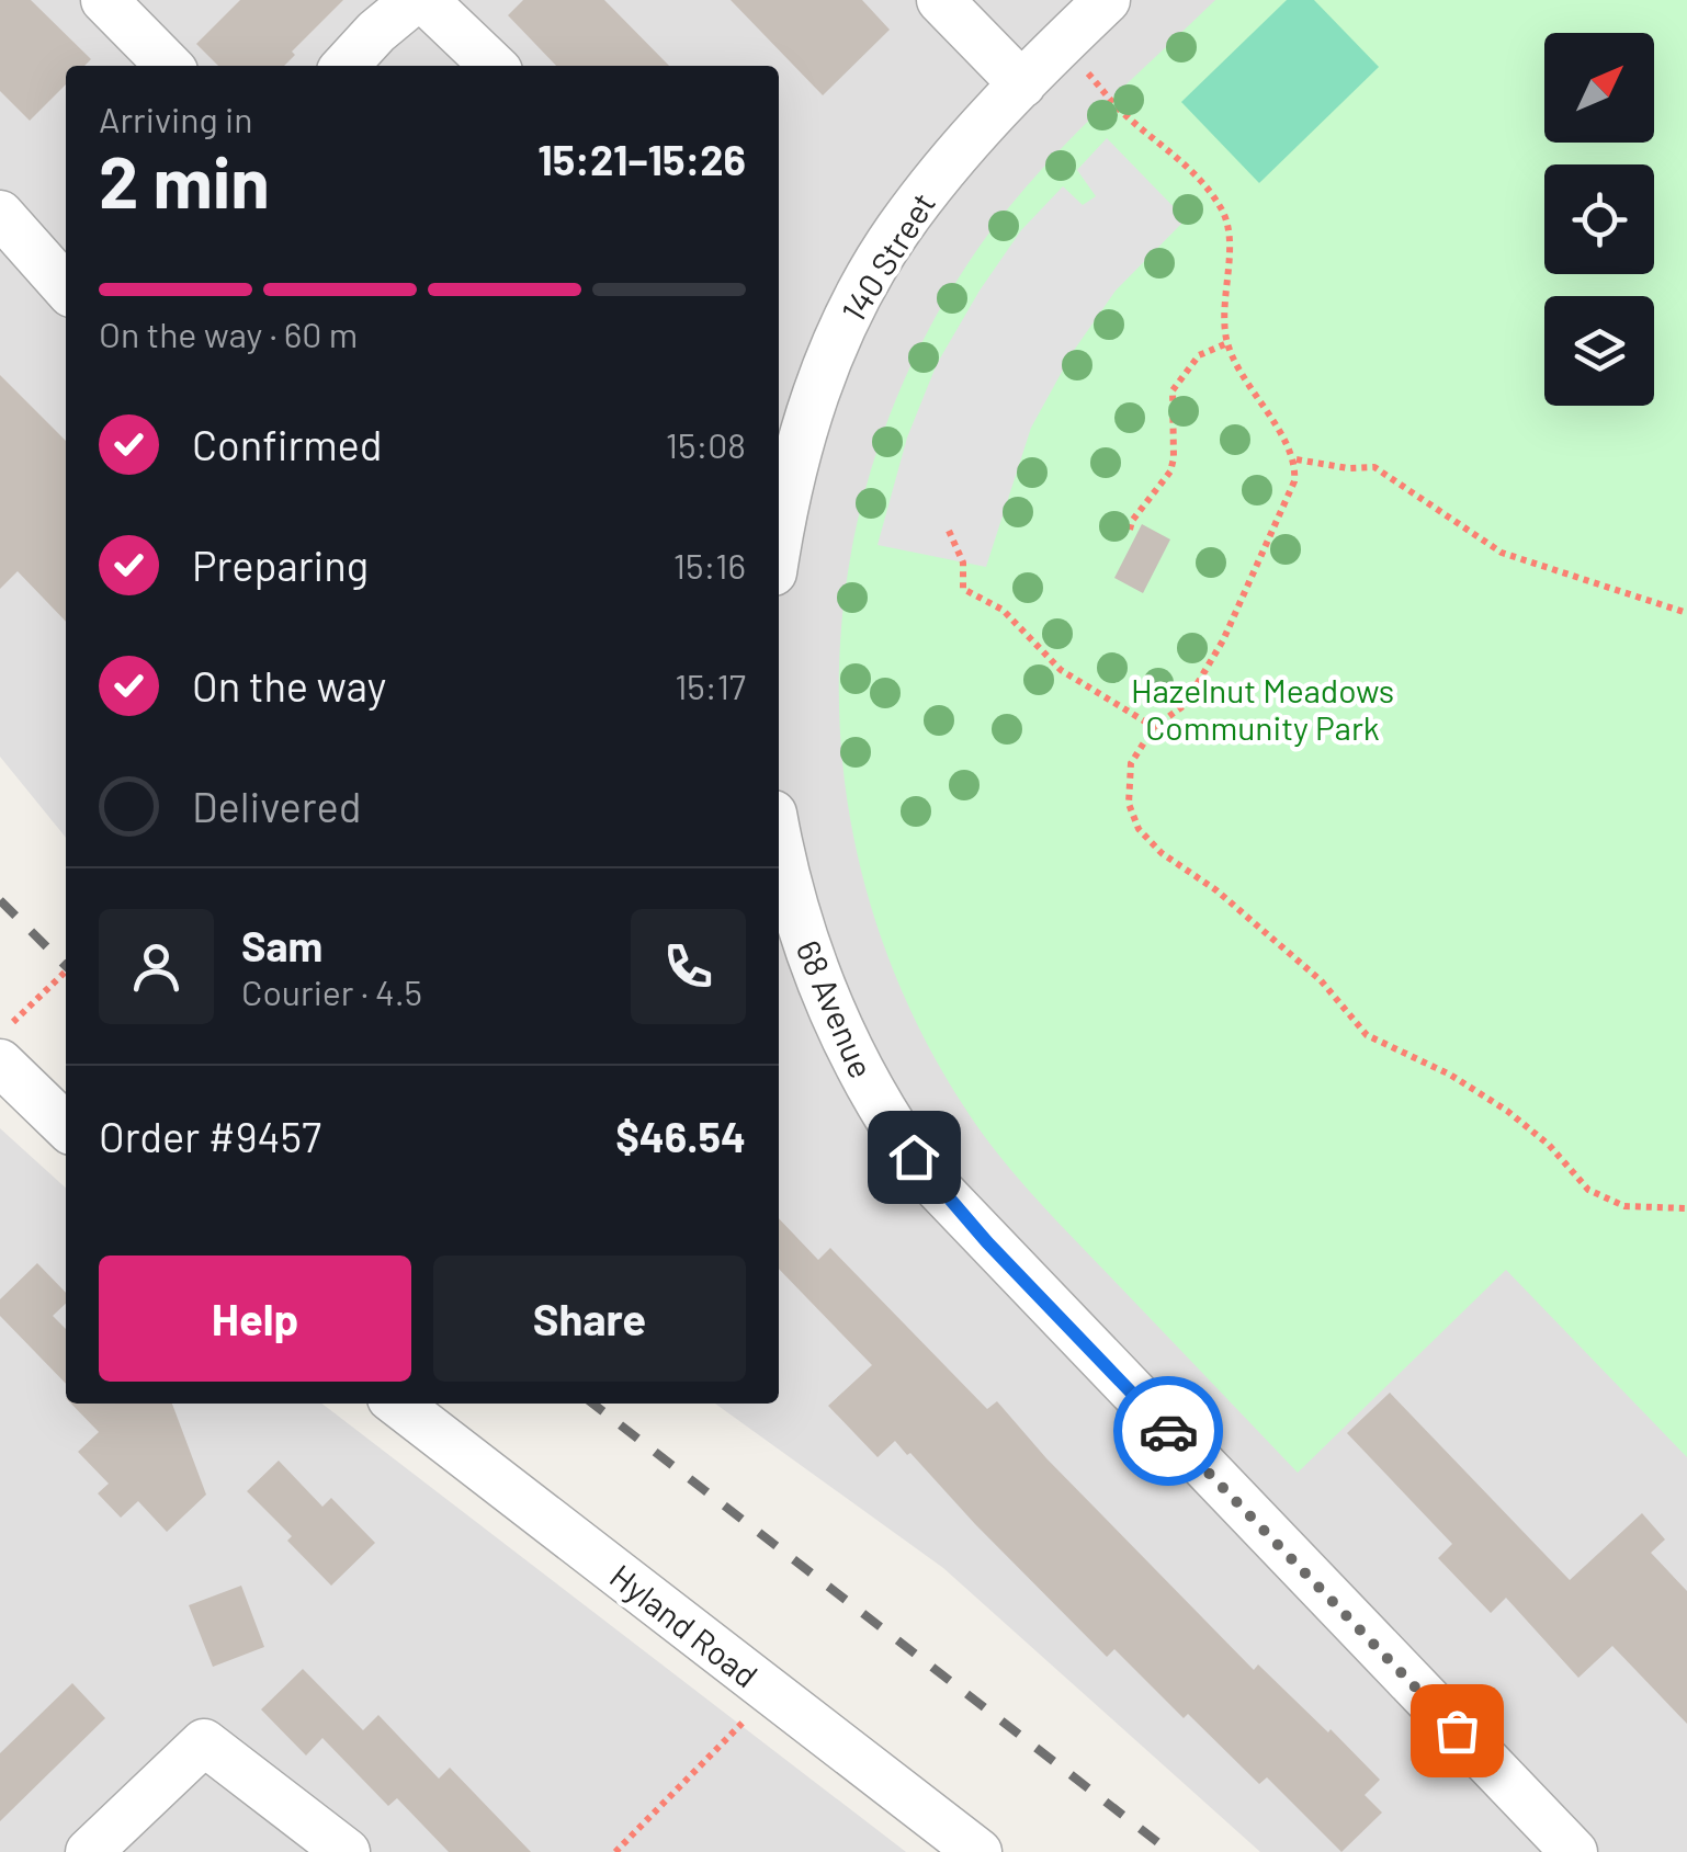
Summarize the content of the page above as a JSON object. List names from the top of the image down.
{
  "streets": {
    "street": ["140 Street", "68 Avenue", "Hyland Road"]
  },
  "parks": ["Hazelnut Meadows Community Park"],
  "north": "top right",
  "page": {
    "heading": ["2 min", "Arriving in", "15:21–15:26"],
    "panel": [
      "Sam",
      "Courier · 4.5",
      "Order #9457",
      "$46.54"
    ],
    "bar": "On the way · 60 m",
    "list": [
      ["Confirmed", "15:08"],
      ["Preparing", "15:16"],
      ["On the way", "15:17"],
      "Delivered"
    ],
    "buttons": ["Help", "Share"]
  }
}
